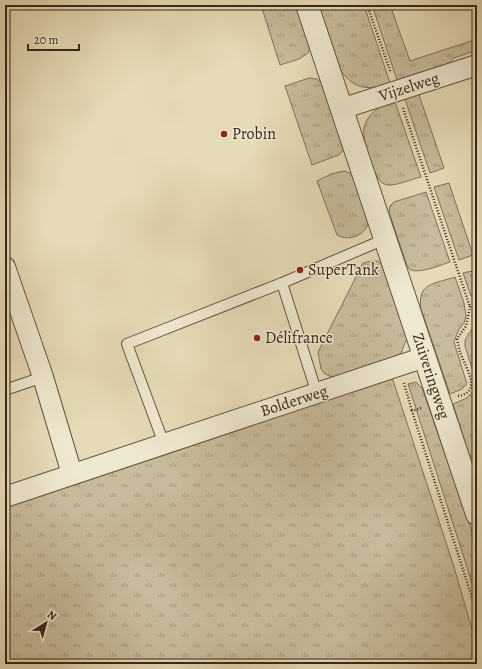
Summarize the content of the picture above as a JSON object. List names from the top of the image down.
{
  "streets": {
    "street": ["Vijzelweg", "Zuiveringweg", "Bolderweg"]
  },
  "crossings": [
    ["Vijzelweg", "Zuiveringweg"],
    ["Zuiveringweg", "Bolderweg"]
  ],
  "places": ["Probin", "SuperTank", "Délifrance"],
  "scale_bar": "20 m",
  "north": "top right"
}
